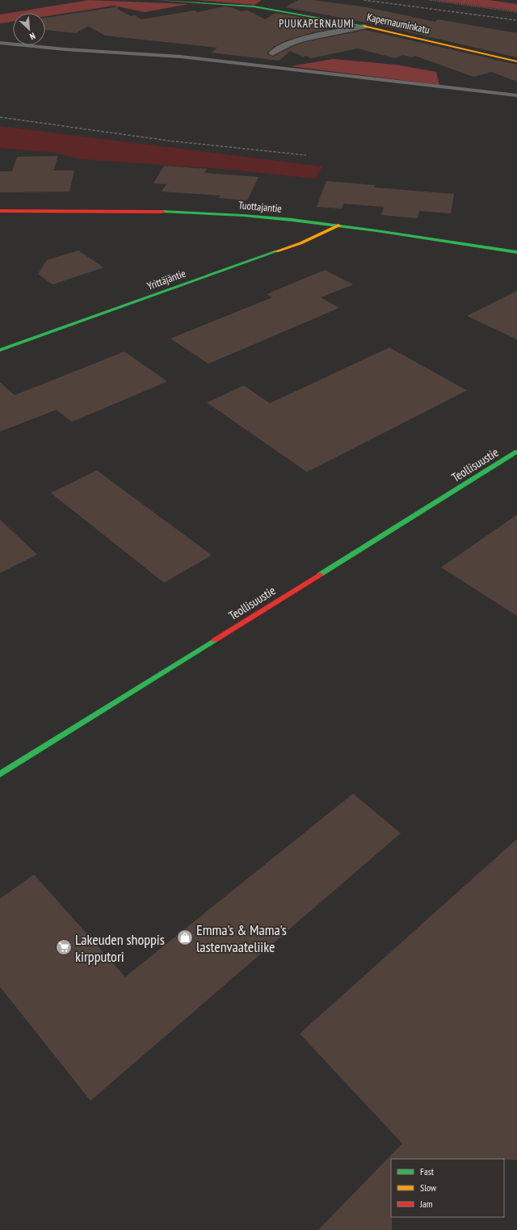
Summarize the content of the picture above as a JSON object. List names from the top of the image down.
{
  "streets": {
    "street": [
      "Kapernauminkatu",
      "Tuottajantie",
      "Yrittäjäntie",
      "Teollisuustie"
    ]
  },
  "crossings": [
    ["Tuottajantie", "Yrittäjäntie"]
  ],
  "districts": ["PUUKAPERNAUMI"],
  "places": {
    "shop": ["Emma's & Mama's lastenvaateliike"],
    "supermarket": ["Lakeuden shoppis kirpputori"]
  },
  "legend": ["Fast", "Slow", "Jam"],
  "north": "bottom right"
}
